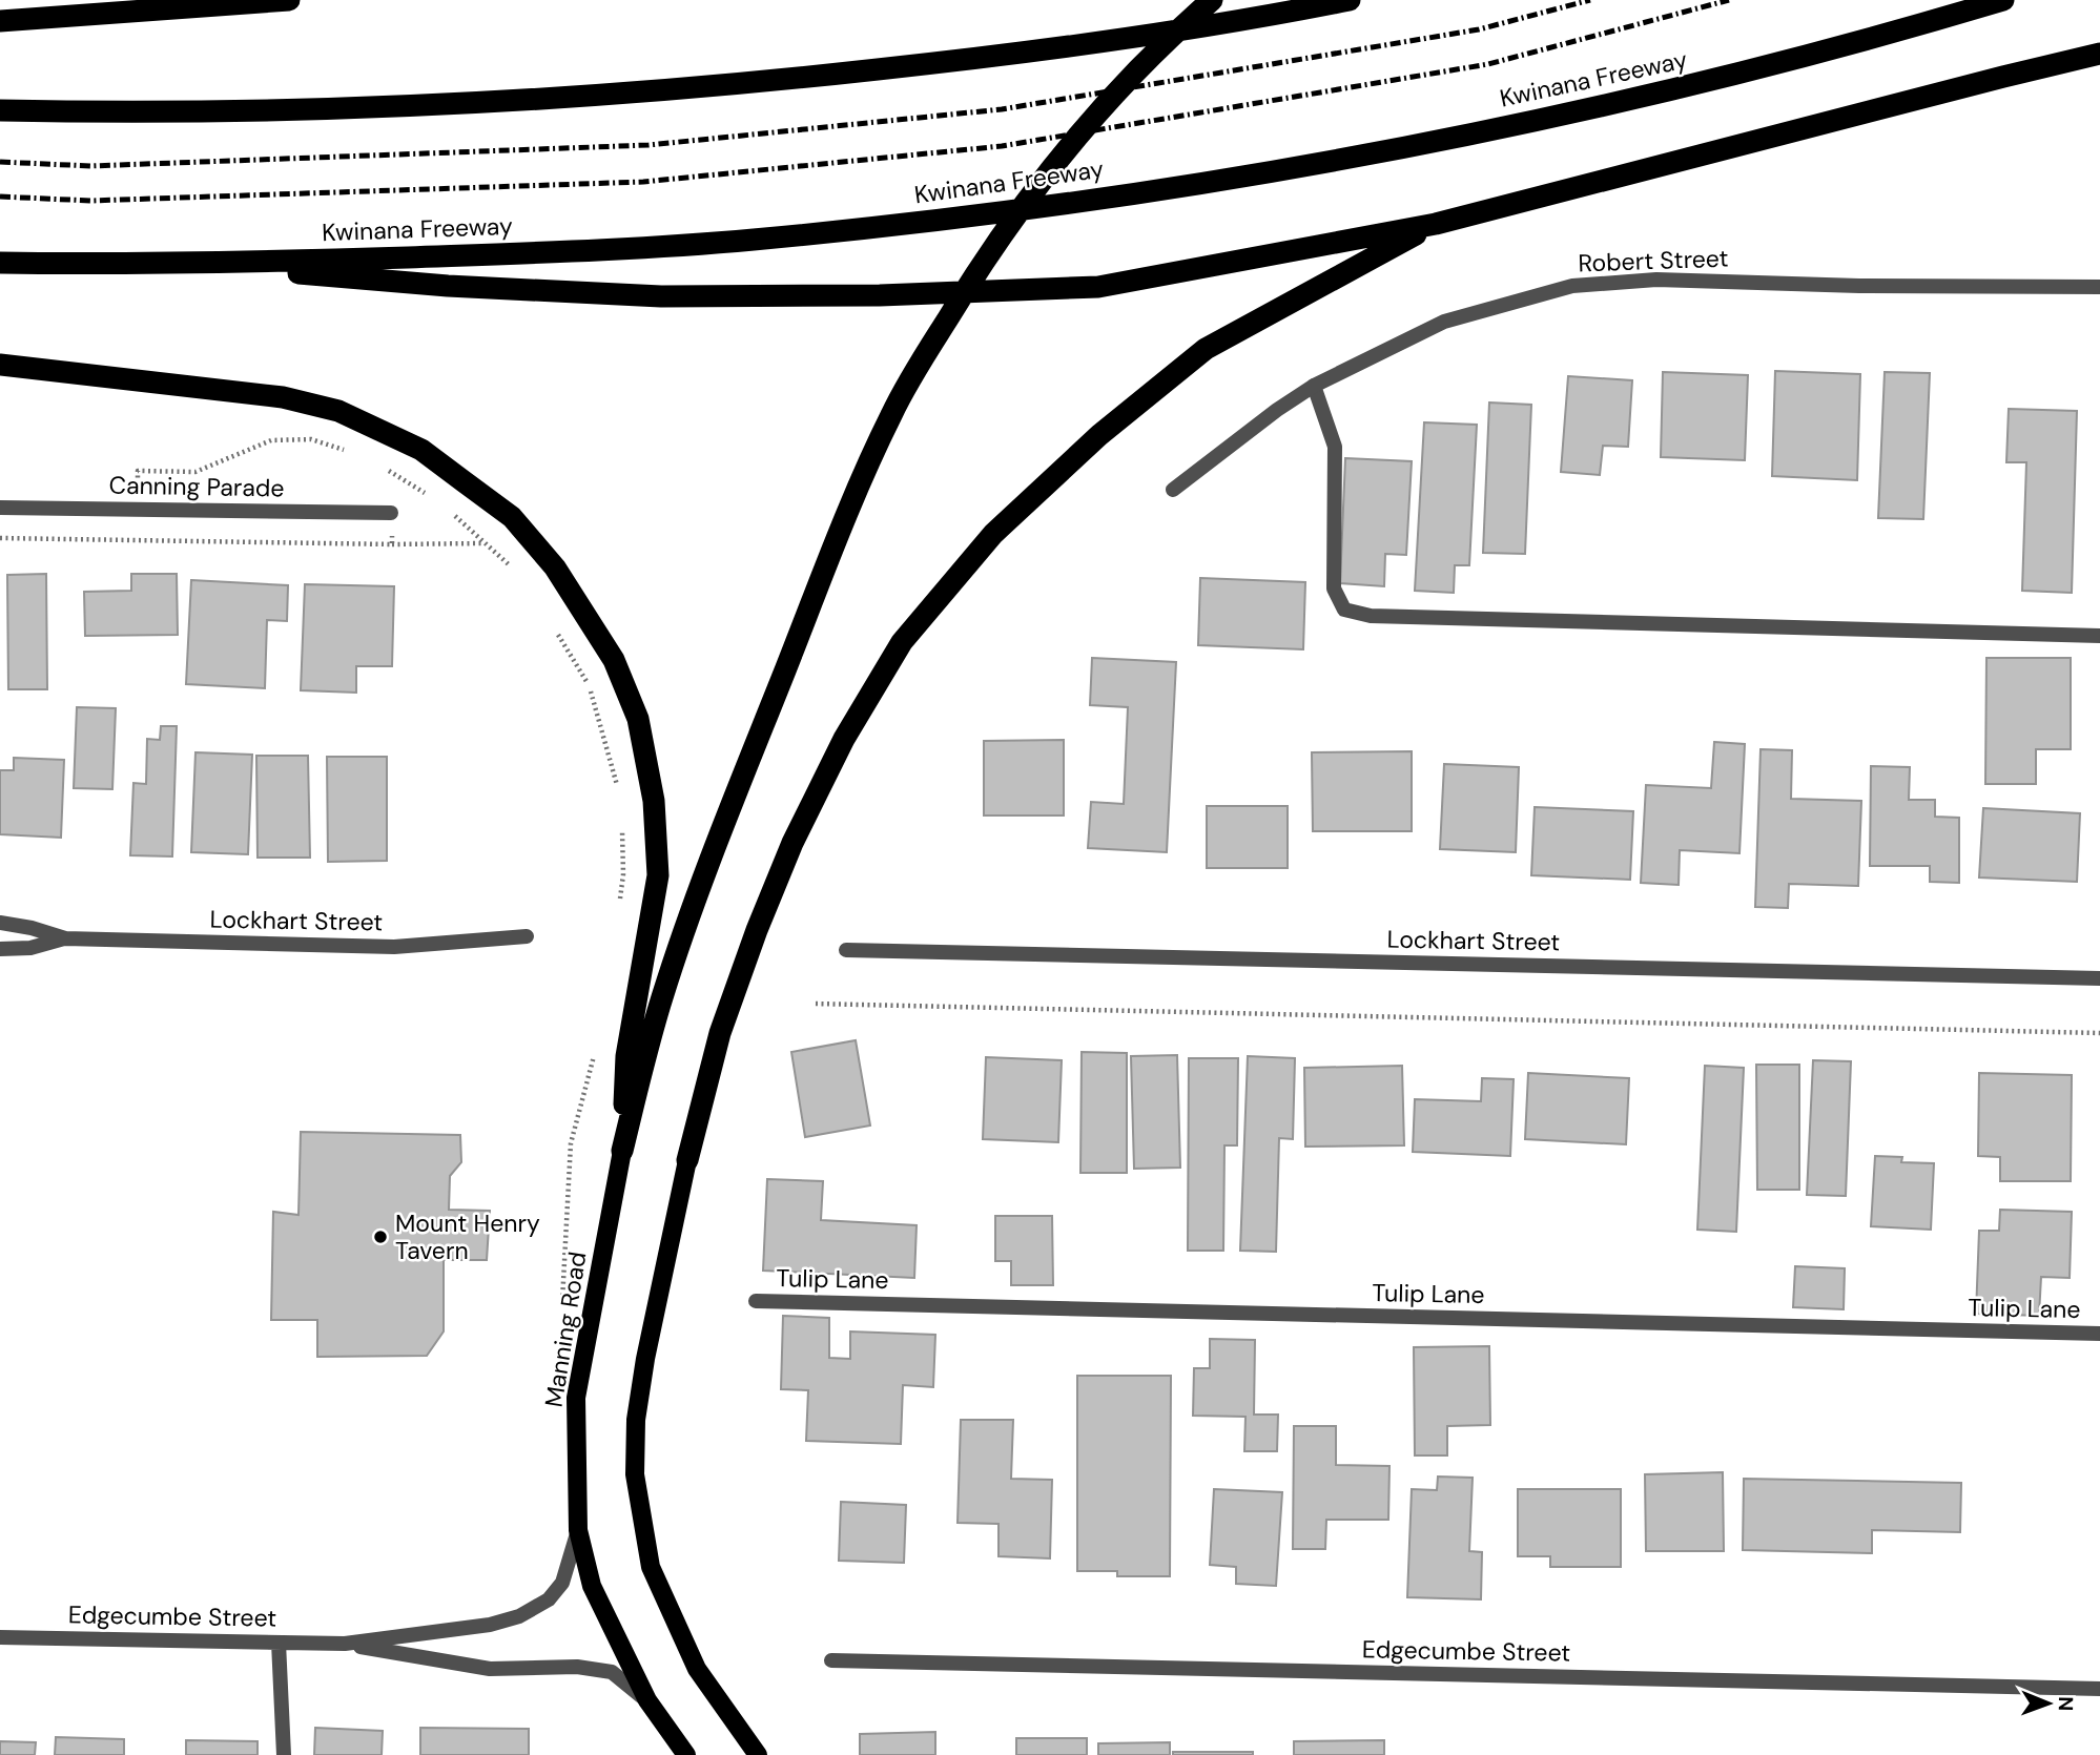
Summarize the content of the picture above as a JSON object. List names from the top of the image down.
{
  "streets": {
    "highway": ["Kwinana Freeway"],
    "main road": ["Manning Road"],
    "street": [
      "Robert Street",
      "Canning Parade",
      "Lockhart Street",
      "Tulip Lane",
      "Edgecumbe Street"
    ]
  },
  "crossings": [
    ["Manning Road", "Edgecumbe Street"]
  ],
  "places": ["Mount Henry Tavern"],
  "north": "right"
}
